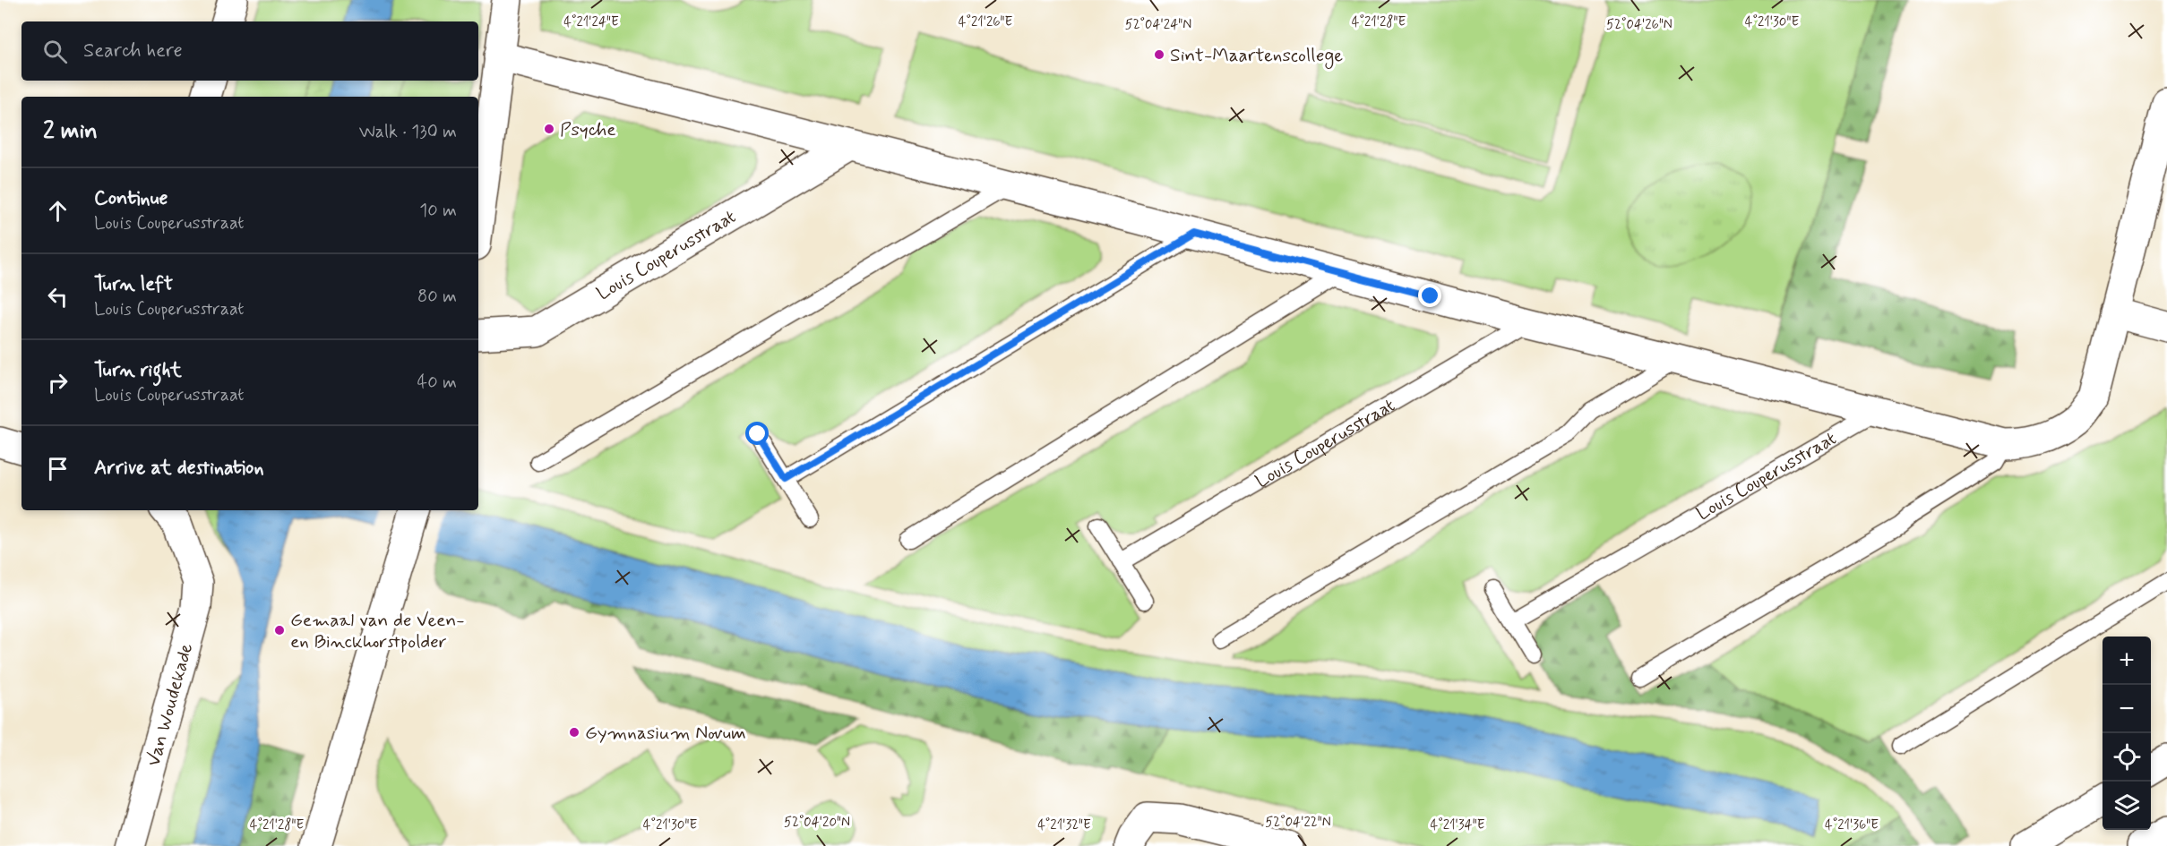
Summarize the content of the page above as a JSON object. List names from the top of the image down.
{
  "streets": {
    "street": ["Louis Couperusstraat", "Van Woudekade"]
  },
  "places": [
    "Sint-Maartenscollege",
    "Psyche",
    "Gemaal van de Veen- en Binckhorstpolder",
    "Gymnasium Novum"
  ],
  "page": {
    "search": "Search here",
    "heading": ["2 min", "Walk · 130 m"],
    "list": [
      ["Continue", "Louis Couperusstraat", "10 m"],
      ["Turn left", "Louis Couperusstraat", "80 m"],
      ["Turn right", "Louis Couperusstraat", "40 m"],
      "Arrive at destination"
    ],
    "map_buttons": ["+", "−"]
  },
  "coordinates": [
    "4°21'24\"E",
    "4°21'26\"E",
    "4°21'28\"E",
    "4°21'30\"E",
    "52°04'24\"N",
    "52°04'26\"N",
    "52°04'20\"N",
    "52°04'22\"N",
    "4°21'32\"E",
    "4°21'34\"E",
    "4°21'36\"E"
  ]
}
